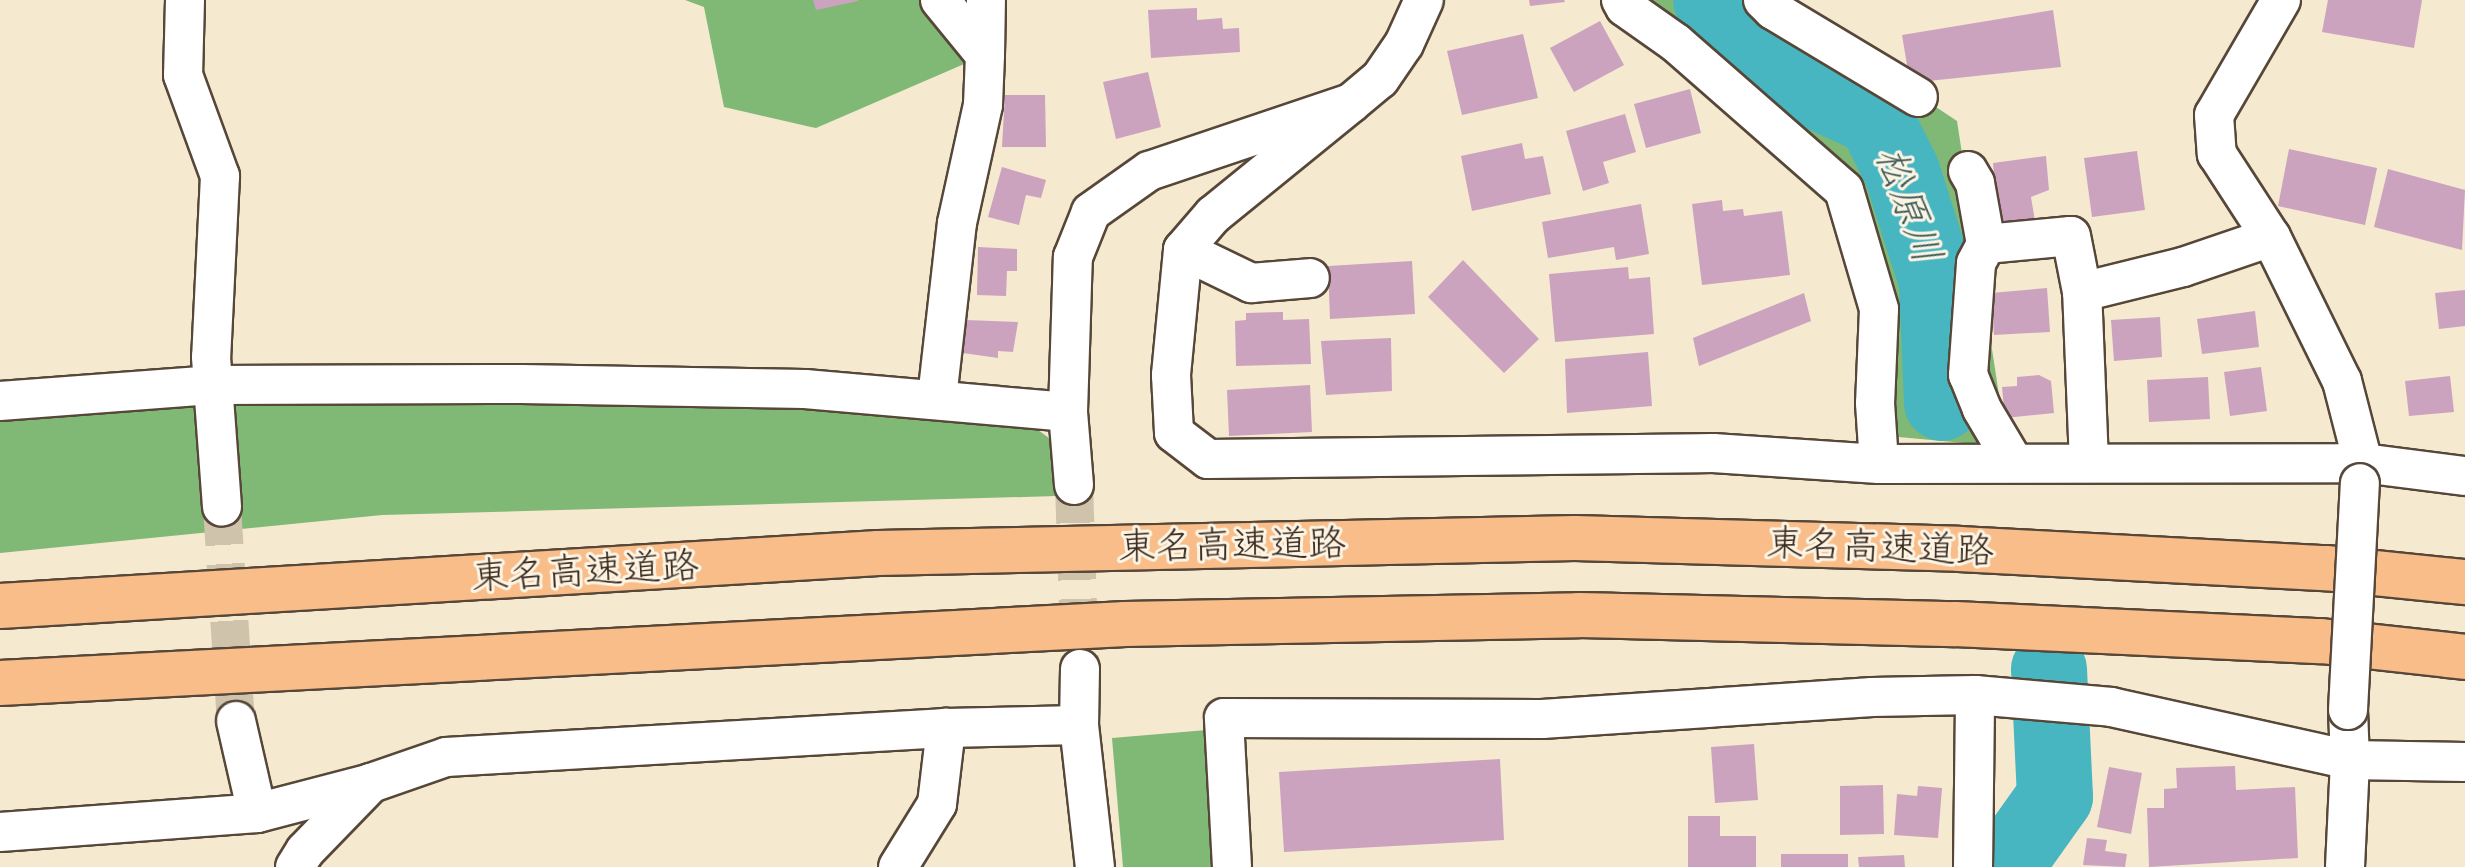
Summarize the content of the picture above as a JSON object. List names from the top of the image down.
{
  "streets": {
    "highway": ["東名高速道路"]
  },
  "water": ["松原川"]
}
